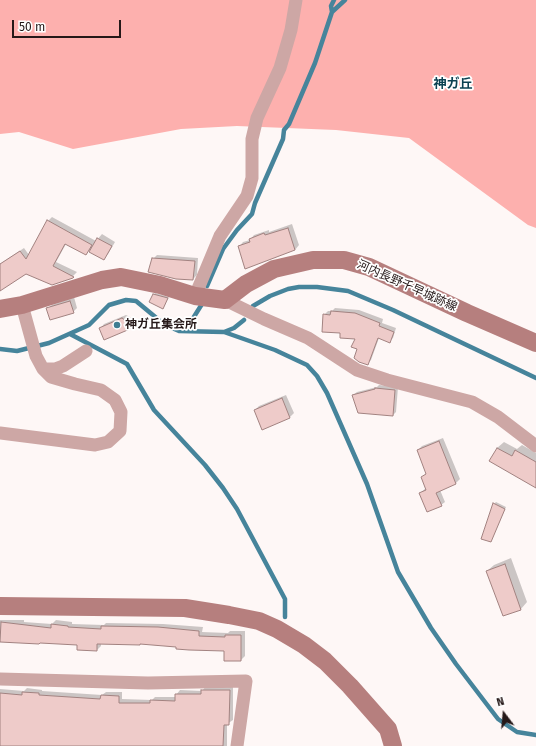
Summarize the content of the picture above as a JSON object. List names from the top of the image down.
{
  "streets": {
    "main road": ["河内長野千早城跡線"]
  },
  "districts": ["神ガ丘"],
  "places": ["神ガ丘集会所"],
  "scale_bar": "50 m",
  "north": "top"
}
